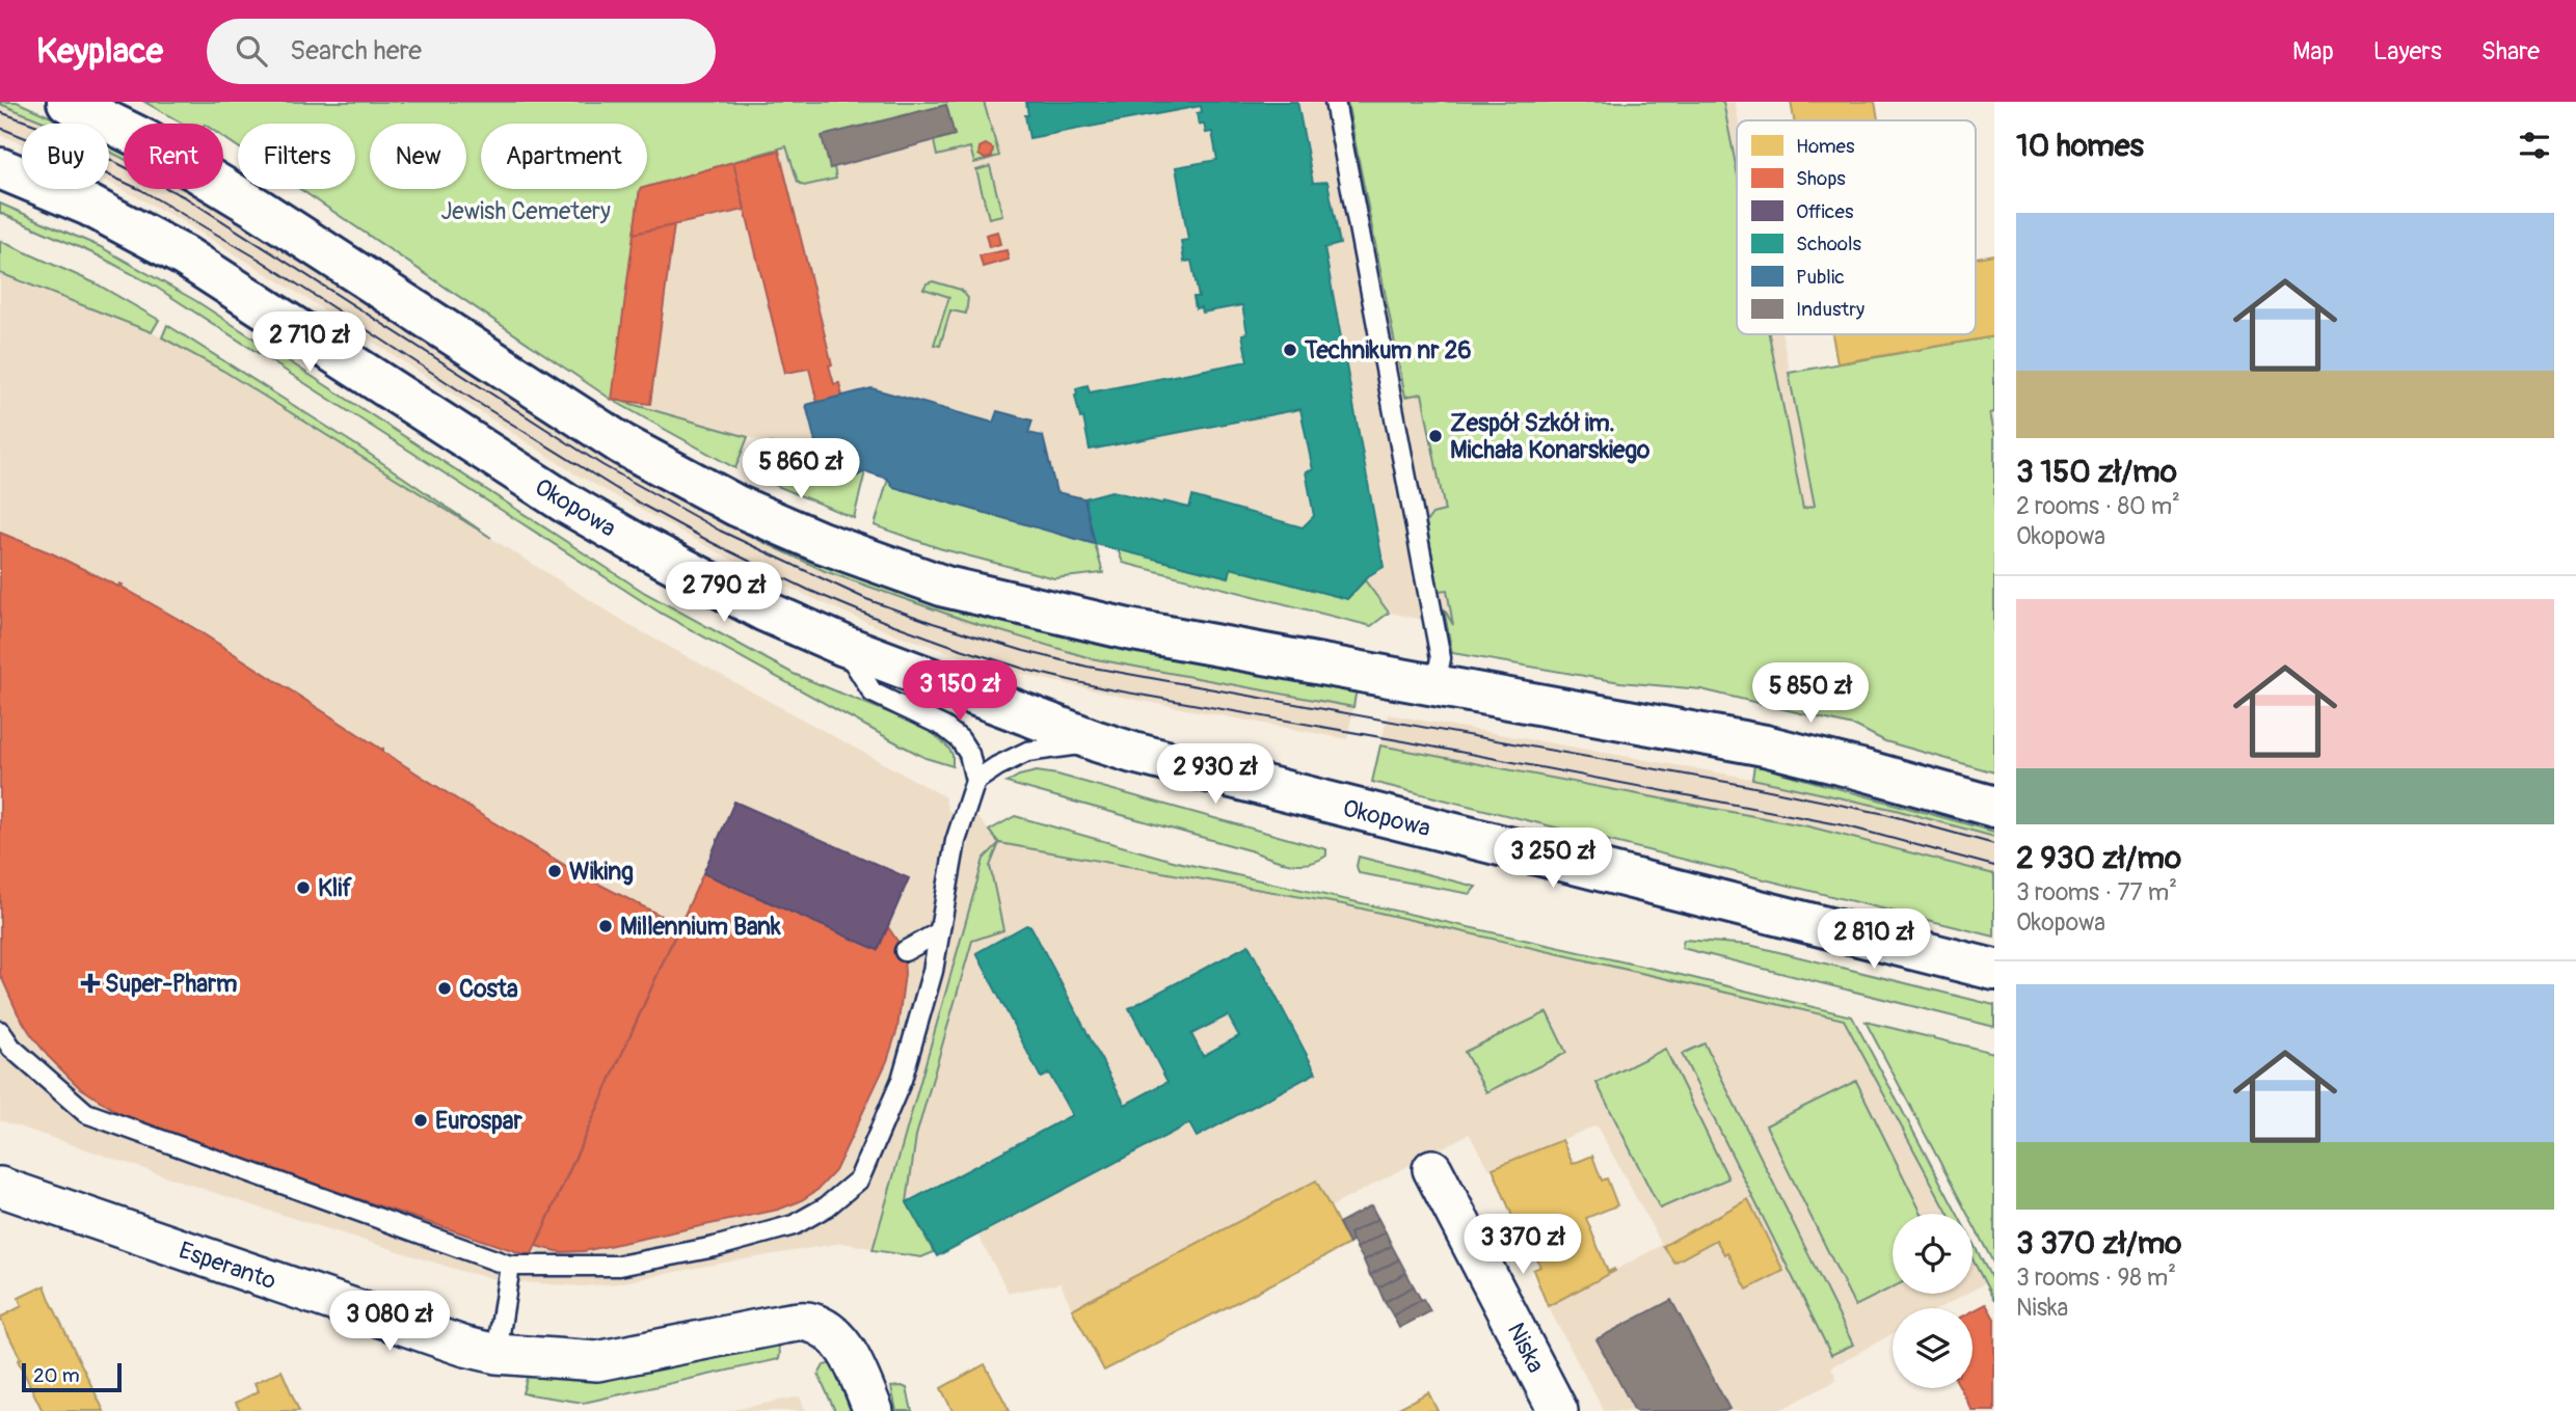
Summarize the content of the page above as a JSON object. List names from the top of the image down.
{
  "streets": {
    "main road": ["Okopowa"],
    "street": ["Esperanto", "Niska"]
  },
  "parks": ["Jewish Cemetery"],
  "places": {
    "other": [
      "Technikum nr 26",
      "Zespół Szkół im. Michała Konarskiego",
      "Wiking",
      "Klif",
      "Millennium Bank",
      "Costa",
      "Eurospar"
    ],
    "health": ["Super-Pharm"]
  },
  "legend": [
    "Homes",
    "Shops",
    "Offices",
    "Schools",
    "Public",
    "Industry"
  ],
  "scale_bar": "20 m",
  "page": {
    "header": "Keyplace",
    "search": "Search here",
    "nav": ["Map", "Layers", "Share"],
    "heading": "10 homes",
    "chip": [
      "Buy",
      "Rent",
      "Filters",
      "New",
      "Apartment"
    ],
    "list": [
      {
        "name": "3 150 zł/mo",
        "note": "2 rooms · 80 m² · Okopowa"
      },
      {
        "name": "2 930 zł/mo",
        "note": "3 rooms · 77 m² · Okopowa"
      },
      {
        "name": "3 370 zł/mo",
        "note": "3 rooms · 98 m² · Niska"
      }
    ],
    "price": [
      "2 710 zł",
      "5 860 zł",
      "2 790 zł",
      "3 150 zł",
      "5 850 zł",
      "2 930 zł",
      "3 250 zł",
      "2 810 zł",
      "3 370 zł",
      "3 080 zł"
    ],
    "scale": "20 m"
  }
}
